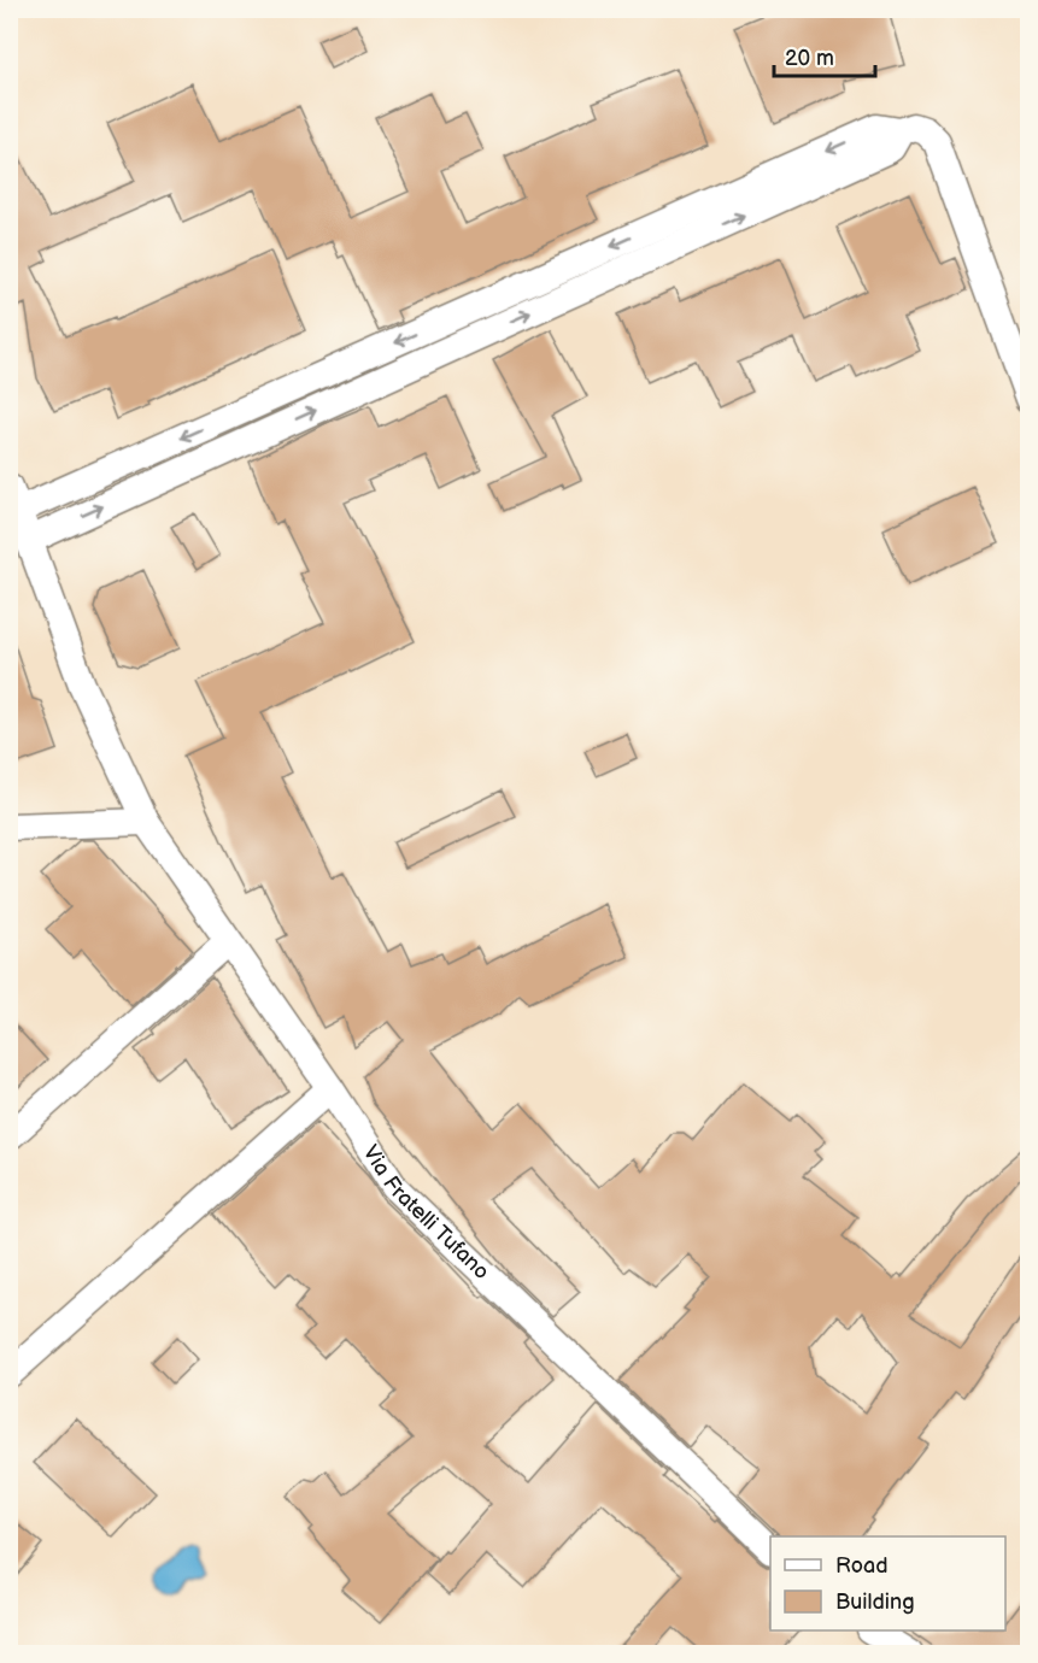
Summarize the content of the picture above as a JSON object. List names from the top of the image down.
{
  "streets": {
    "street": ["Via Fratelli Tufano"]
  },
  "legend": ["Road", "Building"],
  "scale_bar": "20 m"
}
